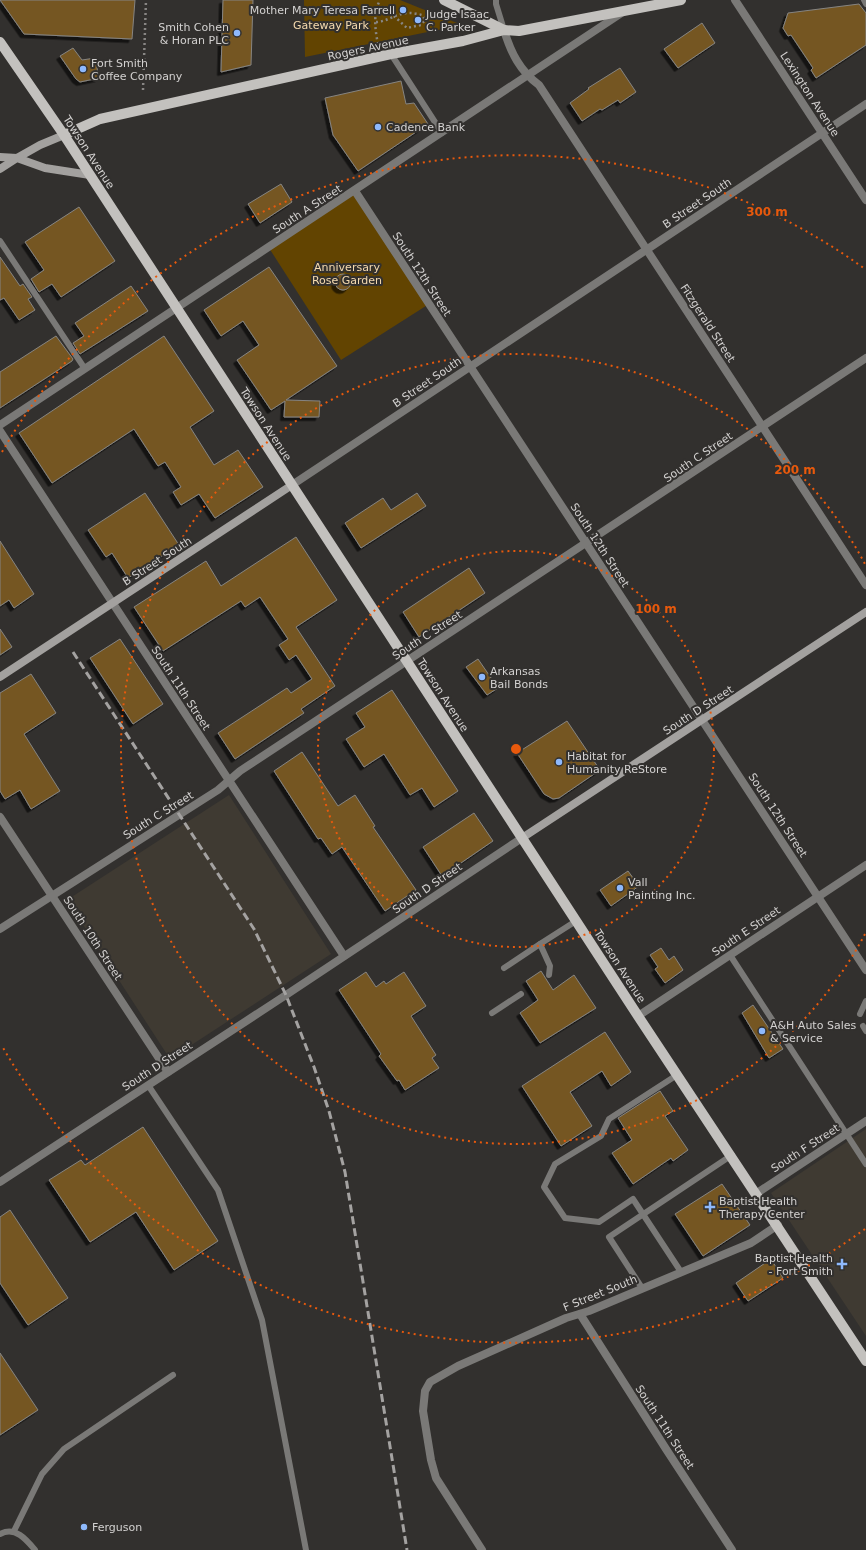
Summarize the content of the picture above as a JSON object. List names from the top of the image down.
{
  "streets": {
    "main road": ["Rogers Avenue", "Towson Avenue"],
    "street": [
      "Lexington Avenue",
      "B Street South",
      "South A Street",
      "South 12th Street",
      "Fitzgerald Street",
      "South C Street",
      "South 11th Street",
      "South D Street",
      "South E Street",
      "South 10th Street",
      "South F Street",
      "F Street South"
    ]
  },
  "crossings": [
    ["Rogers Avenue", "Towson Avenue"],
    ["Rogers Avenue", "South A Street"],
    ["Rogers Avenue", "Fitzgerald Street"],
    ["Lexington Avenue", "B Street South"],
    ["Towson Avenue", "B Street South"],
    ["Towson Avenue", "South A Street"],
    ["Towson Avenue", "South C Street"],
    ["Towson Avenue", "South D Street"],
    ["Towson Avenue", "South E Street"],
    ["Towson Avenue", "South F Street"],
    ["Towson Avenue", "F Street South"],
    ["B Street South", "South 12th Street"],
    ["B Street South", "Fitzgerald Street"],
    ["B Street South", "South 11th Street"],
    ["South A Street", "South 12th Street"],
    ["South A Street", "Fitzgerald Street"],
    ["South 12th Street", "South C Street"],
    ["South 12th Street", "South D Street"],
    ["South 12th Street", "South E Street"],
    ["Fitzgerald Street", "South C Street"],
    ["South C Street", "South 11th Street"],
    ["South C Street", "South 10th Street"],
    ["South 11th Street", "South D Street"],
    ["South 11th Street", "F Street South"],
    ["South D Street", "South 10th Street"]
  ],
  "parks": ["Gateway Park", "Anniversary Rose Garden"],
  "places": {
    "other": [
      "Mother Mary Teresa Farrell",
      "Judge Isaac C. Parker",
      "Smith Cohen & Horan PLC",
      "Fort Smith Coffee Company",
      "Cadence Bank",
      "Arkansas Bail Bonds",
      "Habitat for Humanity ReStore",
      "Vall Painting Inc.",
      "A&H Auto Sales & Service",
      "Ferguson"
    ],
    "health": ["Baptist Health Therapy Center", "Baptist Health - Fort Smith"]
  },
  "rings": ["300 m", "200 m", "100 m"]
}
